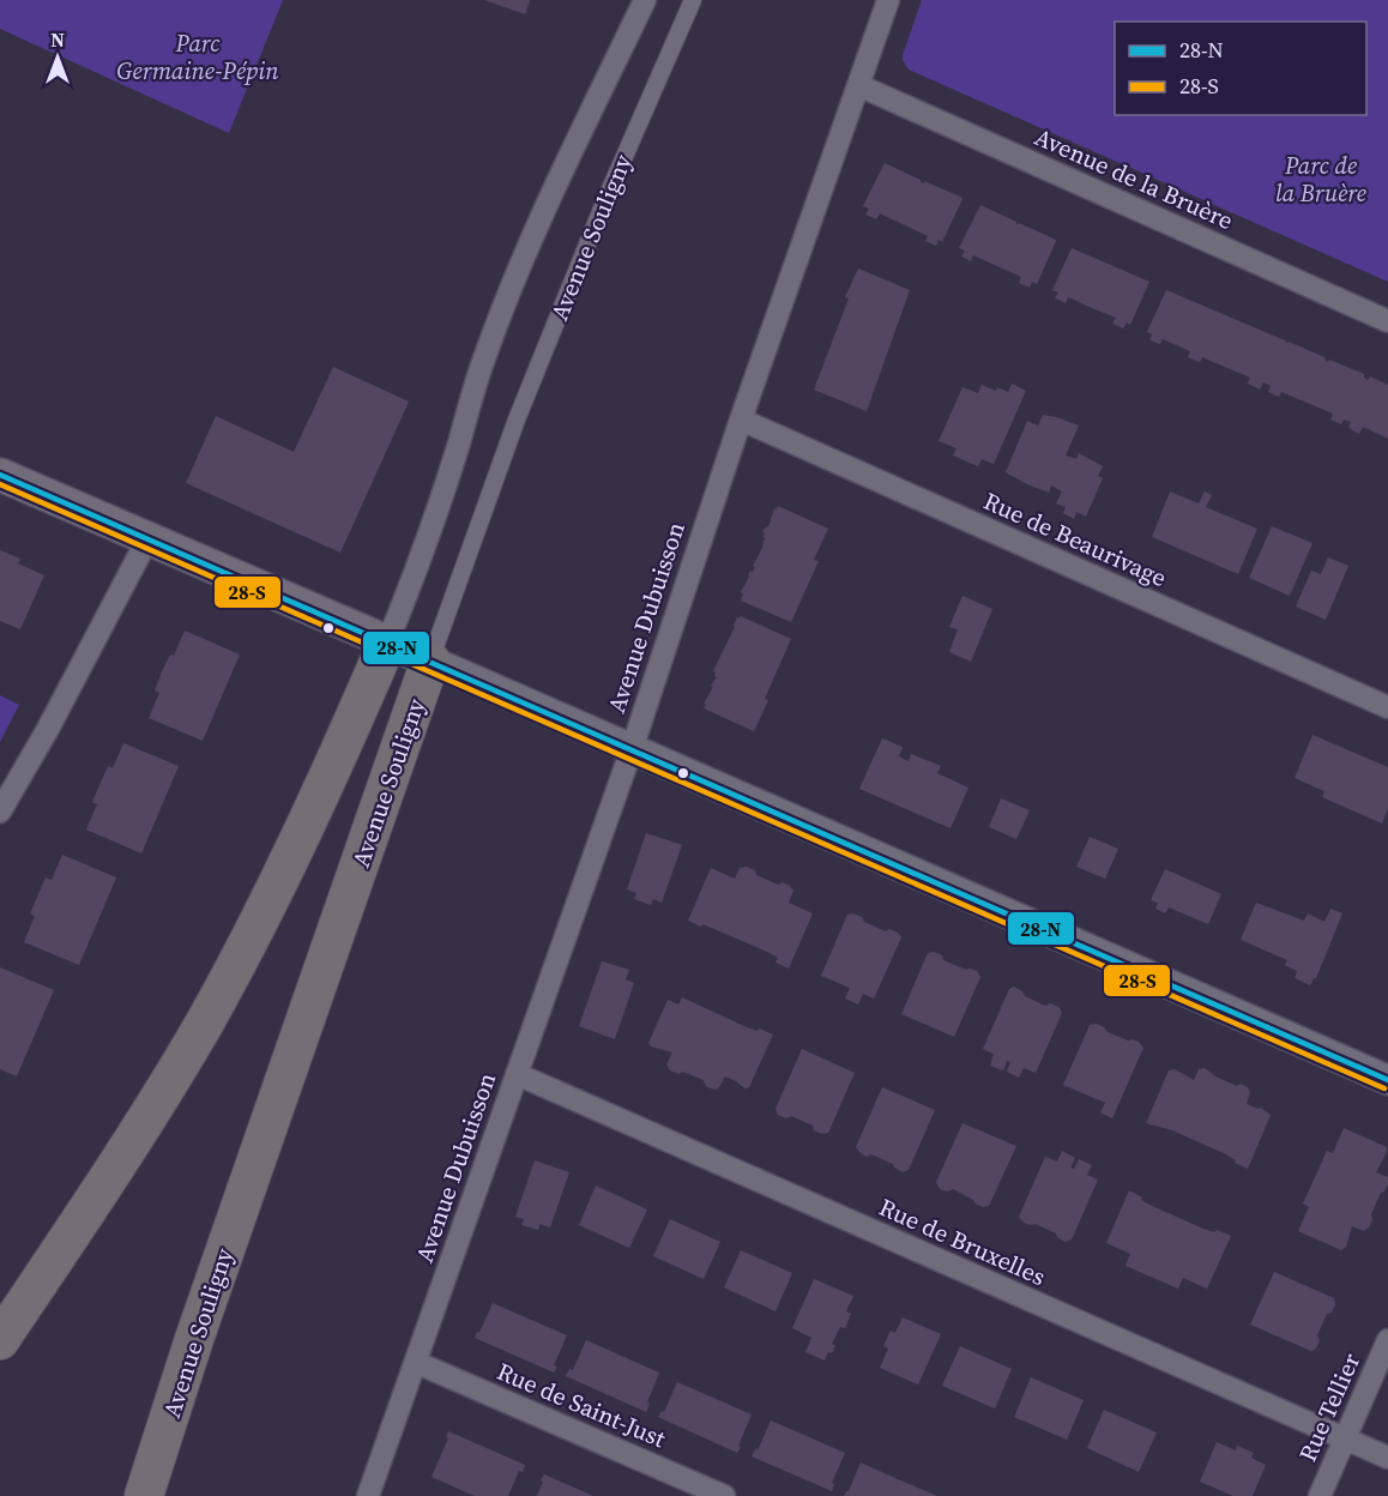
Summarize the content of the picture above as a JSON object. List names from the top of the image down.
{
  "streets": {
    "highway": ["Avenue Souligny"],
    "street": [
      "Avenue de la Bruère",
      "Rue de Beaurivage",
      "Avenue Dubuisson",
      "Rue de Bruxelles",
      "Rue de Saint-Just",
      "Rue Tellier"
    ]
  },
  "crossings": [
    ["Avenue de la Bruère", "Avenue Dubuisson"],
    ["Rue de Beaurivage", "Avenue Dubuisson"],
    ["Avenue Dubuisson", "Rue de Bruxelles"],
    ["Avenue Dubuisson", "Rue de Saint-Just"],
    ["Rue de Bruxelles", "Rue Tellier"]
  ],
  "parks": ["Parc Germaine-Pépin", "Parc de la Bruère"],
  "lines": ["transit line 28-N", "transit line 28-S"],
  "legend": ["28-N", "28-S"],
  "north": "top"
}
